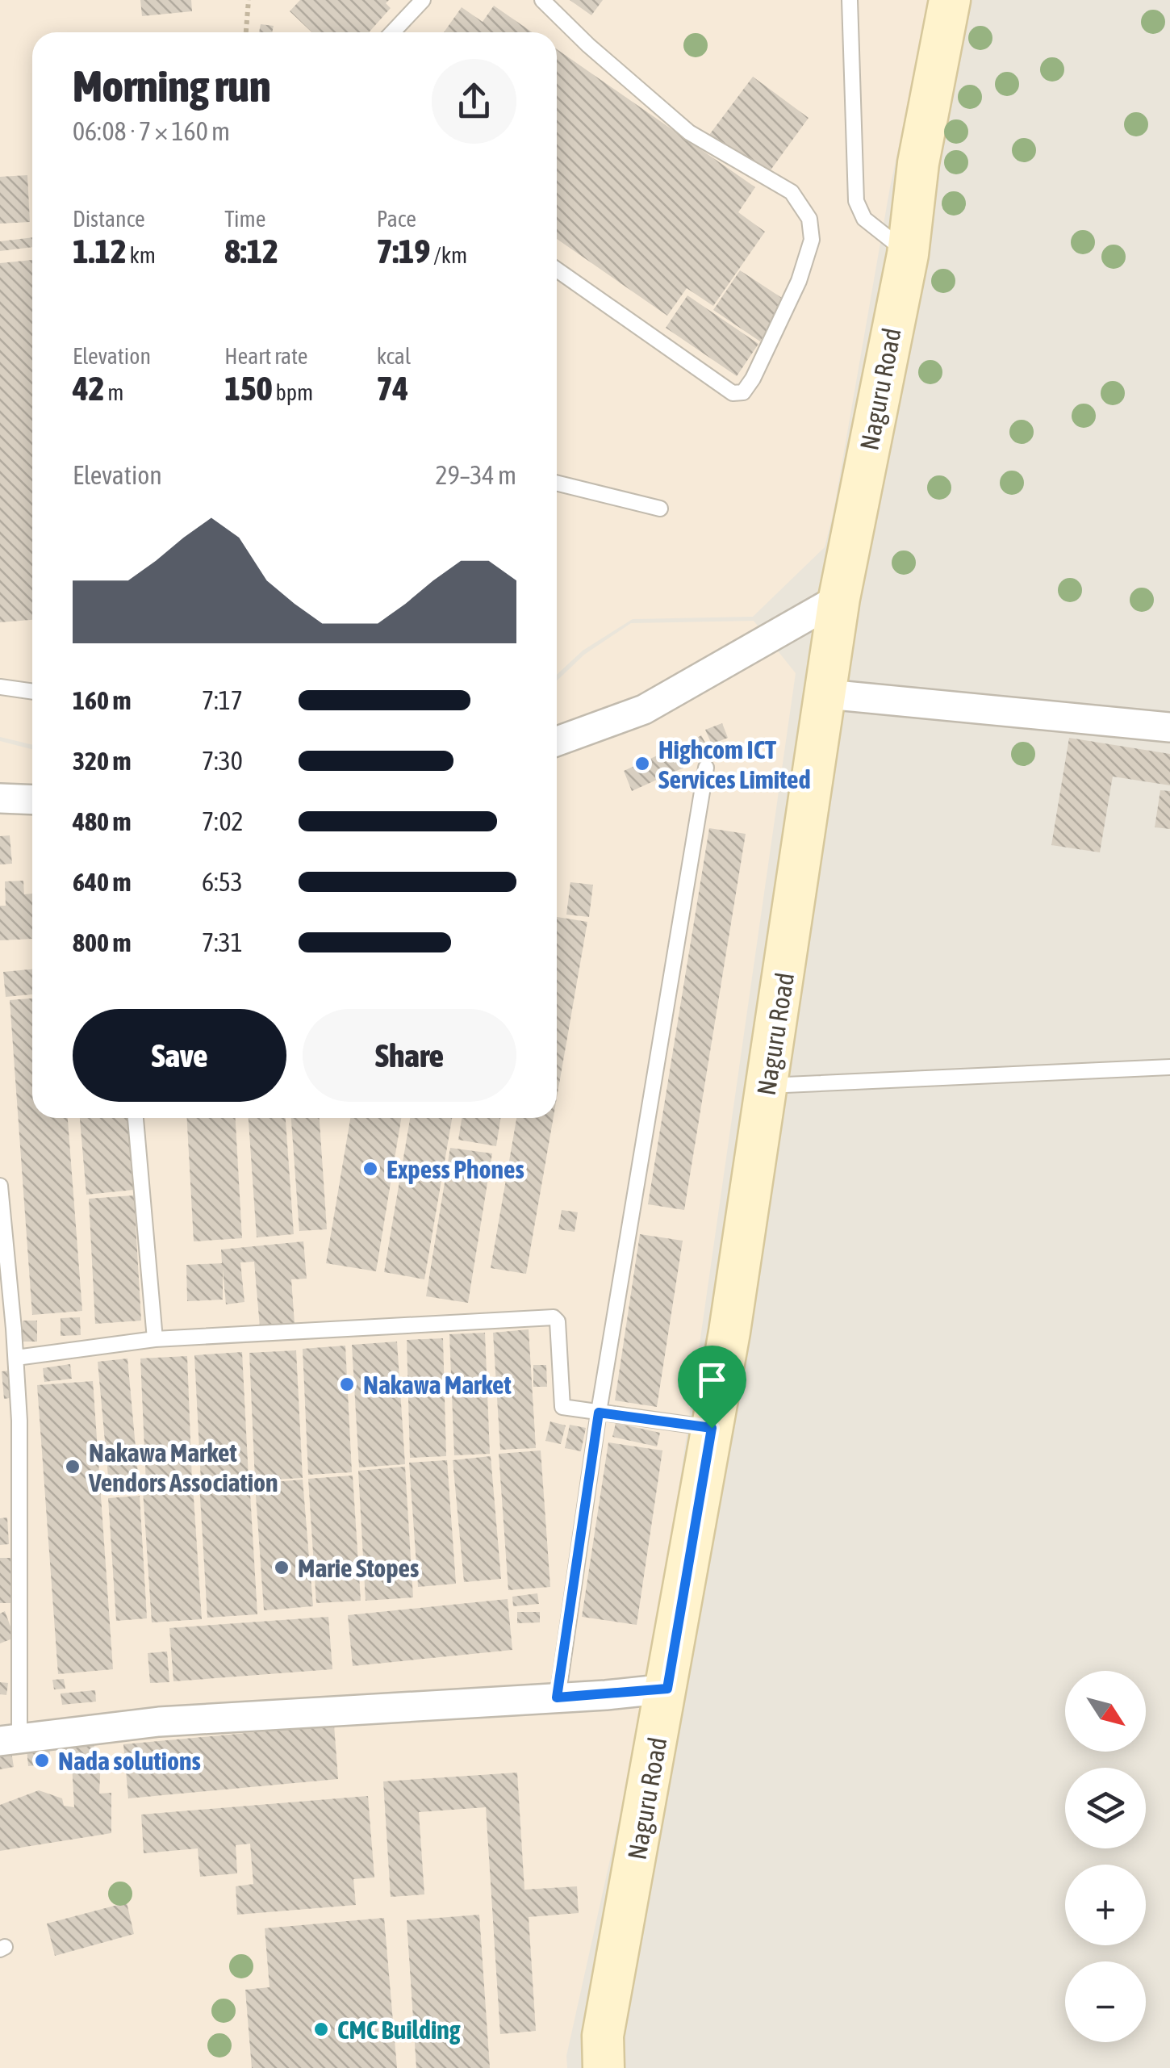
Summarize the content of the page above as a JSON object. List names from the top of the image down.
{
  "streets": {
    "street": ["Naguru Road"]
  },
  "places": [
    "Highcom ICT Services Limited",
    "Expess Phones",
    "Nakawa Market",
    "Nakawa Market Vendors Association",
    "Marie Stopes",
    "Nada solutions",
    "CMC Building"
  ],
  "north": "bottom right",
  "page": {
    "heading": ["Morning run", "06:08 · 7 × 160 m"],
    "stats": [
      ["Distance", "1.12 km"],
      ["Time", "8:12"],
      ["Pace", "7:19 /km"],
      ["Elevation", "42 m"],
      ["Heart rate", "150 bpm"],
      ["kcal", "74"]
    ],
    "chart": ["Elevation", "29–34 m"],
    "list": [
      {
        "name": "160 m",
        "note": "7:17"
      },
      {
        "name": "320 m",
        "note": "7:30"
      },
      {
        "name": "480 m",
        "note": "7:02"
      },
      {
        "name": "640 m",
        "note": "6:53"
      },
      {
        "name": "800 m",
        "note": "7:31"
      }
    ],
    "buttons": ["Save", "Share"],
    "map_buttons": ["+", "−"]
  }
}
